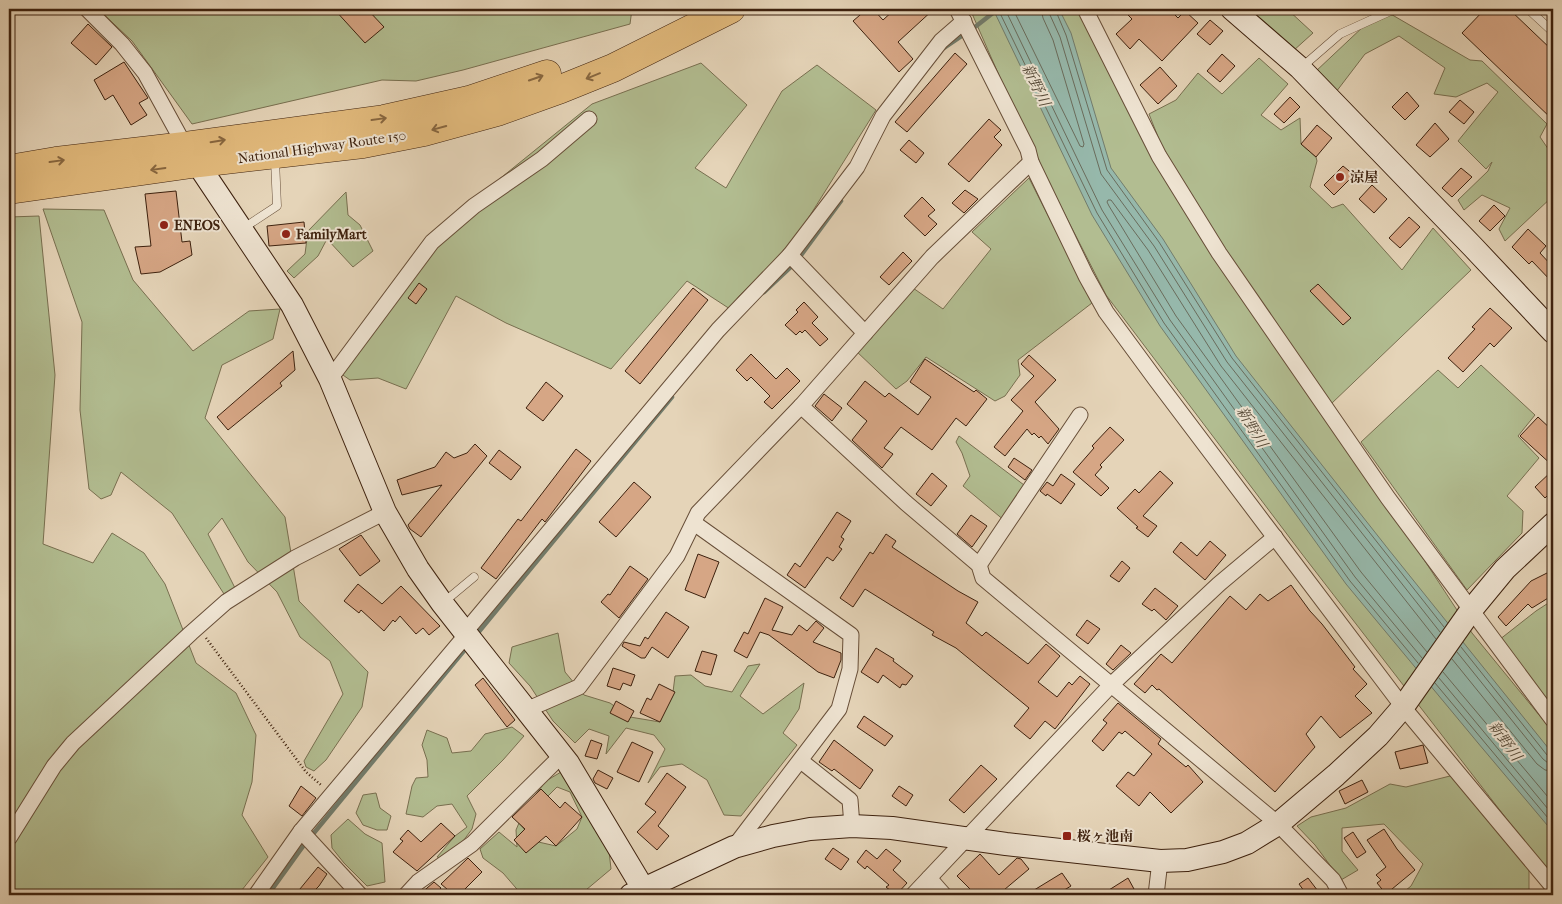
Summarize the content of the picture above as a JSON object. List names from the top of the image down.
{
  "streets": {
    "highway": ["National Highway Route 150"]
  },
  "water": ["新野川"],
  "places": {
    "other": ["涼屋", "ENEOS", "FamilyMart"],
    "transit": ["桜ヶ池南"]
  }
}
